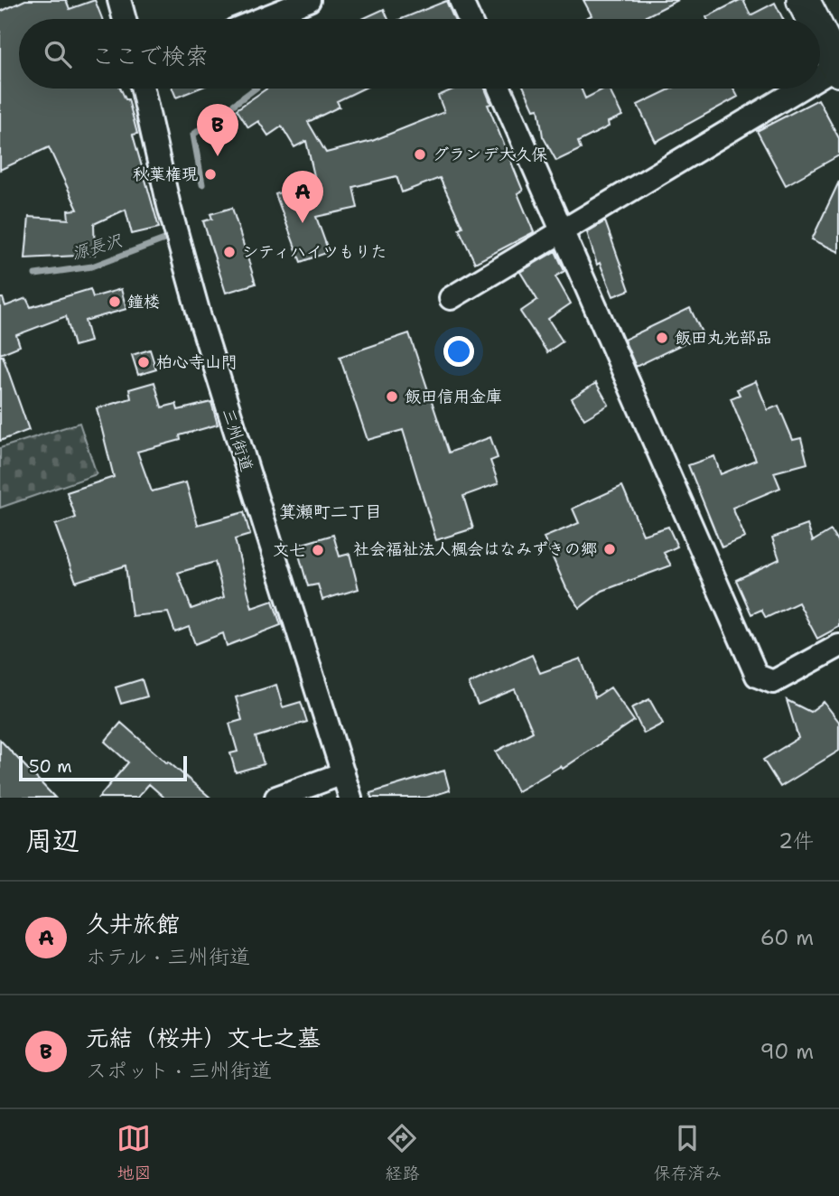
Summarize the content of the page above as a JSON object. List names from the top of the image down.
{
  "streets": {
    "street": ["三州街道"]
  },
  "districts": ["箕瀬町二丁目"],
  "water": ["源長沢"],
  "places": [
    "グランデ大久保",
    "秋葉権現",
    "シティハイツもりた",
    "鐘楼",
    "飯田丸光部品",
    "柏心寺山門",
    "飯田信用金庫",
    "社会福祉法人楓会はなみずきの郷",
    "文七"
  ],
  "scale_bar": "50 m",
  "page": {
    "search": "ここで検索",
    "pins": ["B", "A"],
    "scale": "50 m",
    "heading": ["周辺", "2件"],
    "list": [
      {
        "mark": "A",
        "name": "久井旅館",
        "note": "ホテル · 三州街道",
        "value": "60 m"
      },
      {
        "mark": "B",
        "name": "元結（桜井）文七之墓",
        "note": "スポット · 三州街道",
        "value": "90 m"
      }
    ],
    "nav": ["地図", "経路", "保存済み"]
  }
}
